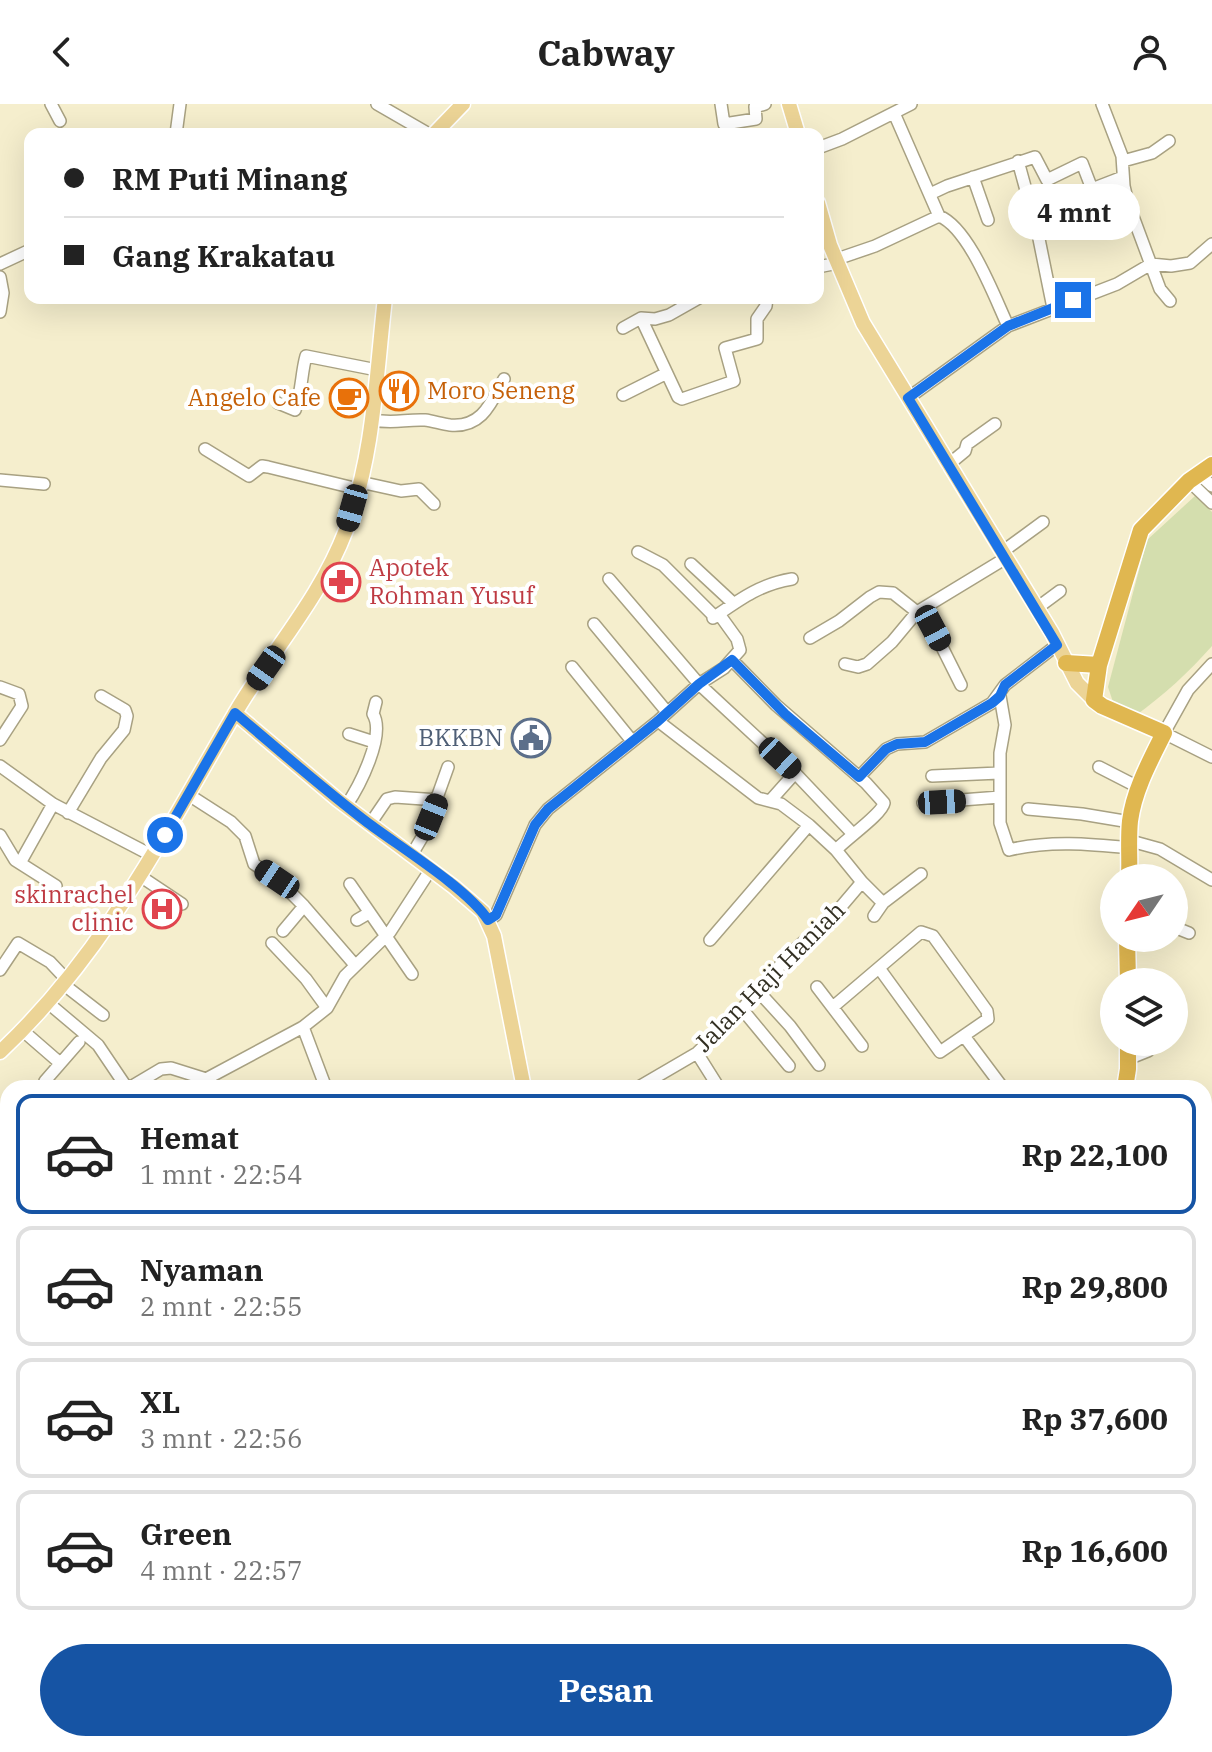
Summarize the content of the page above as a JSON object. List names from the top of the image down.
{
  "streets": {
    "street": ["Jalan Haji Haniah"]
  },
  "places": {
    "restaurant": ["Moro Seneng"],
    "cafe": ["Angelo Cafe"],
    "pharmacy": ["Apotek Rohman Yusuf"],
    "public building": ["BKKBN"],
    "hospital": ["skinrachel clinic"]
  },
  "north": "bottom left",
  "page": {
    "header": "Cabway",
    "banner": ["RM Puti Minang", "Gang Krakatau"],
    "bubble": "4 mnt",
    "list": [
      {
        "name": "Hemat",
        "note": "1 mnt · 22:54",
        "value": "Rp 22,100"
      },
      {
        "name": "Nyaman",
        "note": "2 mnt · 22:55",
        "value": "Rp 29,800"
      },
      {
        "name": "XL",
        "note": "3 mnt · 22:56",
        "value": "Rp 37,600"
      },
      {
        "name": "Green",
        "note": "4 mnt · 22:57",
        "value": "Rp 16,600"
      }
    ],
    "buttons": "Pesan"
  }
}
